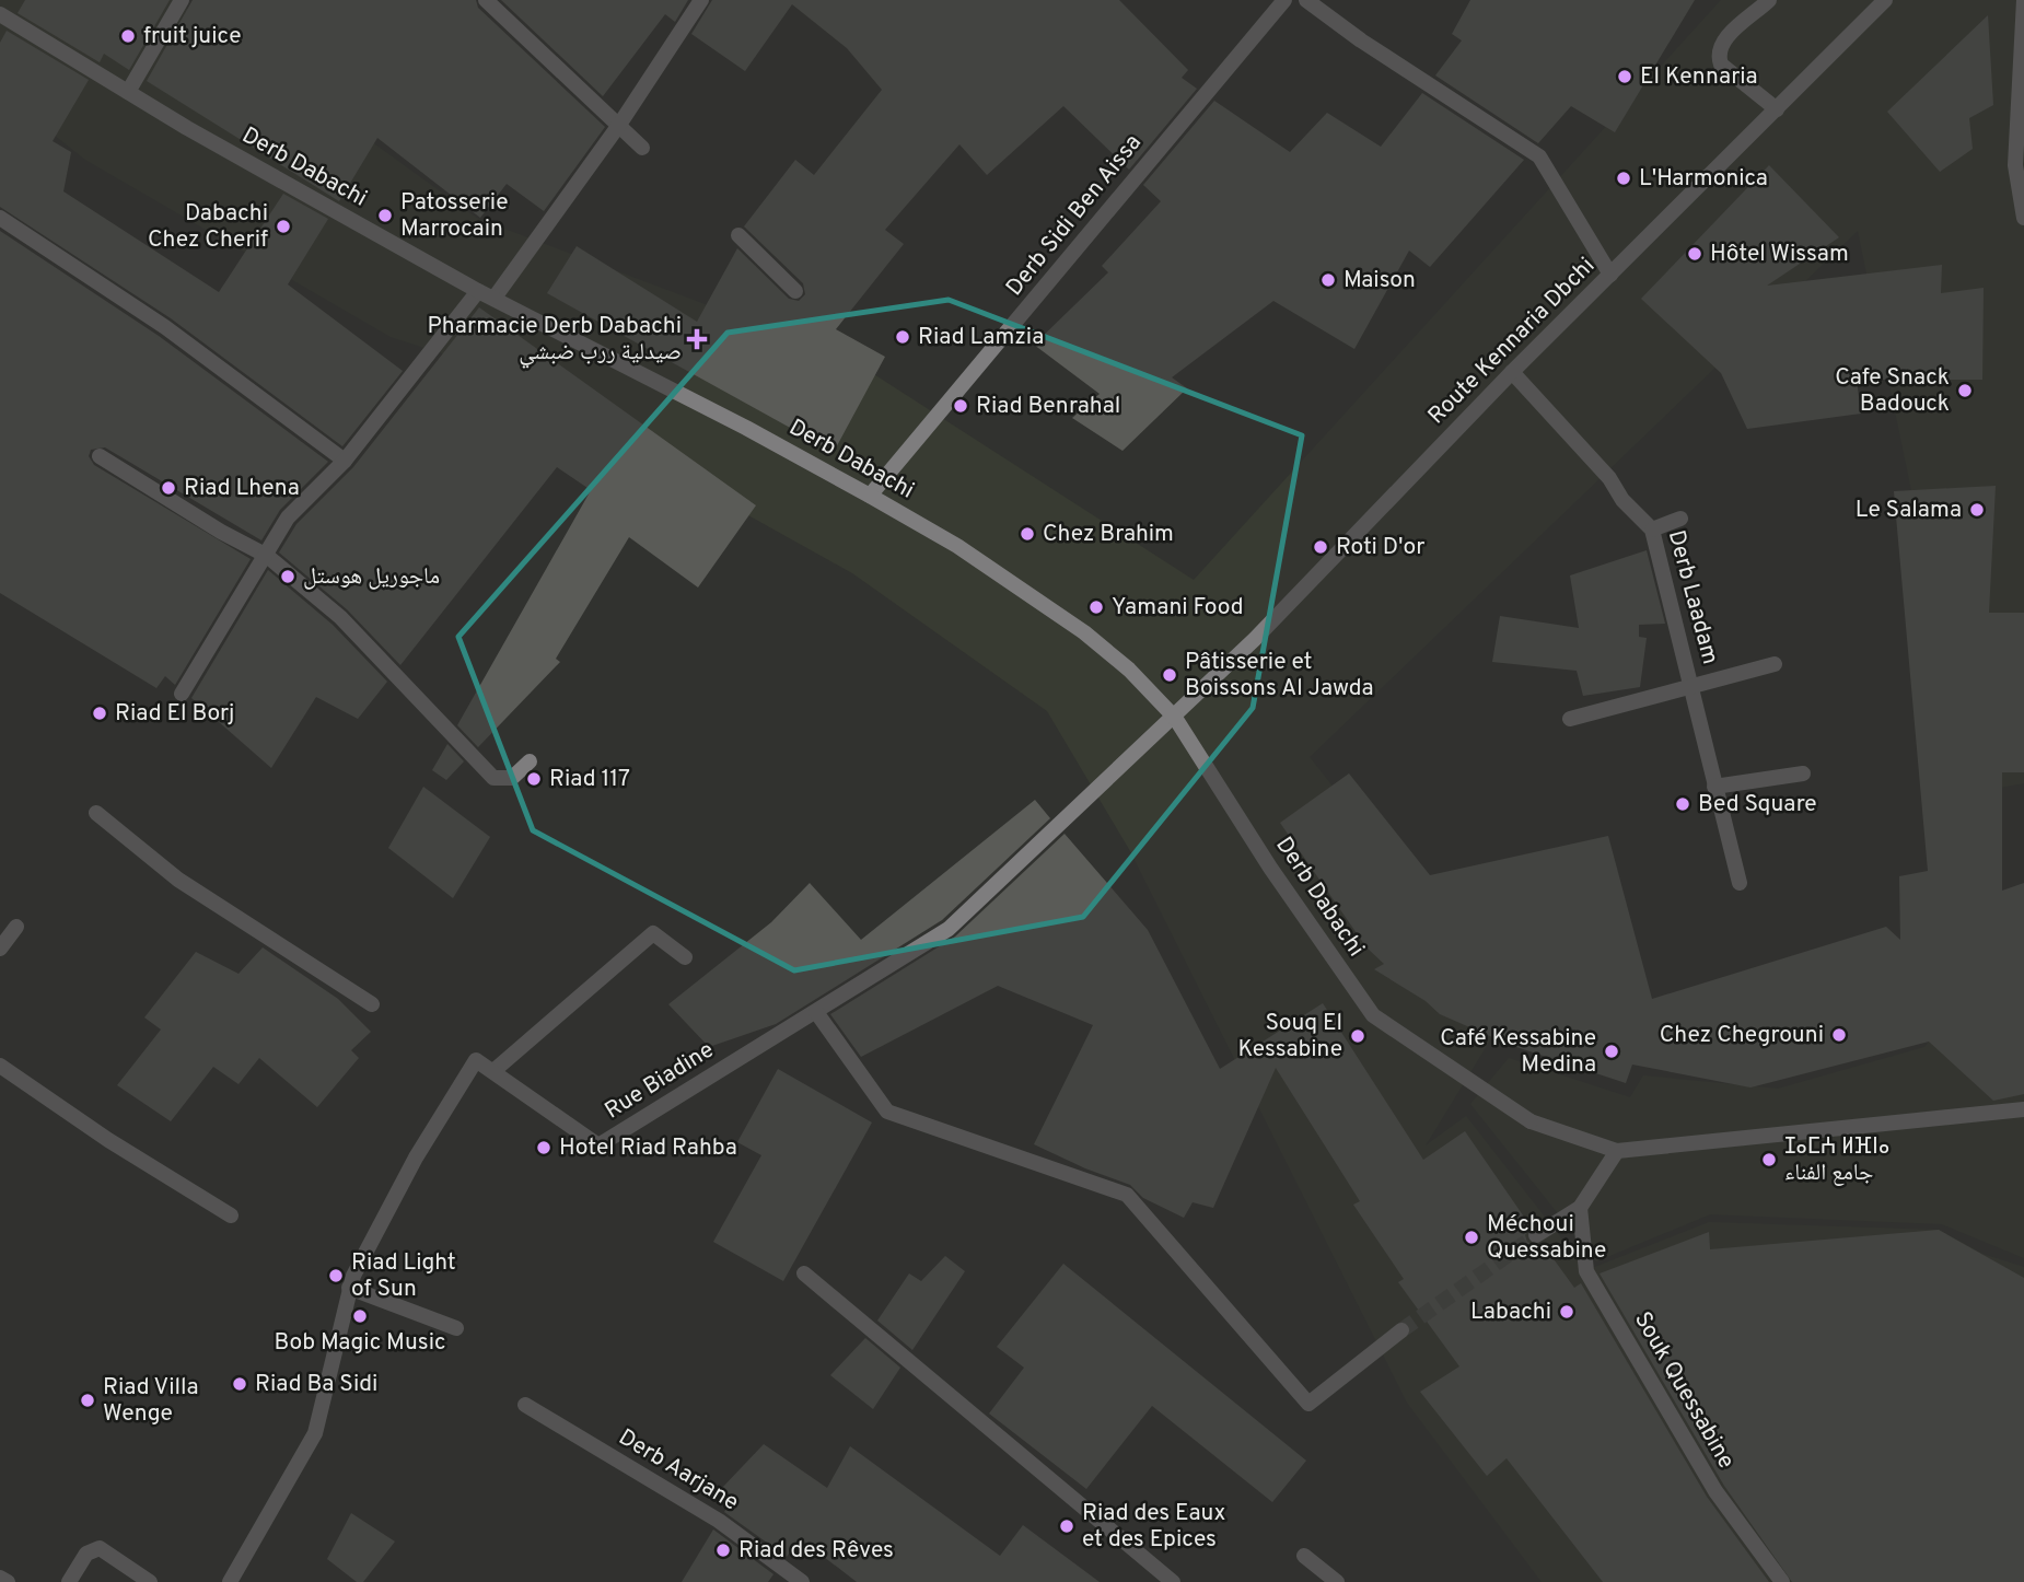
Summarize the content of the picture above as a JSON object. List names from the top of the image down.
{
  "streets": {
    "street": [
      "Derb Dabachi",
      "Derb Sidi Ben Aissa",
      "Route Kennaria Dbchi",
      "Derb Laadam",
      "Rue Biadine",
      "Souk Quessabine",
      "Derb Aarjane"
    ]
  },
  "crossings": [
    ["Derb Dabachi", "Derb Sidi Ben Aissa"],
    ["Derb Dabachi", "Route Kennaria Dbchi"],
    ["Derb Dabachi", "Rue Biadine"],
    ["Route Kennaria Dbchi", "Derb Laadam"],
    ["Route Kennaria Dbchi", "Rue Biadine"]
  ],
  "places": {
    "other": [
      "fruit juice",
      "El Kennaria",
      "L'Harmonica",
      "Patosserie Marrocain",
      "Dabachi Chez Cherif",
      "Hôtel Wissam",
      "Maison",
      "Riad Lamzia",
      "Cafe Snack Badouck",
      "Riad Benrahal",
      "Riad Lhena",
      "Le Salama",
      "Chez Brahim",
      "Roti D'or",
      "ماجوريل هوستل",
      "Yamani Food",
      "Pâtisserie et Boissons Al Jawda",
      "Riad El Borj",
      "Riad 117",
      "Bed Square",
      "Chez Chegrouni",
      "Souq El Kessabine",
      "Café Kessabine Medina",
      "Hotel Riad Rahba",
      "ⵊⴰⵎⵄ ⵍⴼⵏⴰ جامع الفناء",
      "Méchoui Quessabine",
      "Riad Light of Sun",
      "Labachi",
      "Bob Magic Music",
      "Riad Ba Sidi",
      "Riad Villa Wenge",
      "Riad des Eaux et des Epices",
      "Riad des Rêves"
    ],
    "health": ["Pharmacie Derb Dabachi صيدلية ررب ضبشي"]
  }
}
